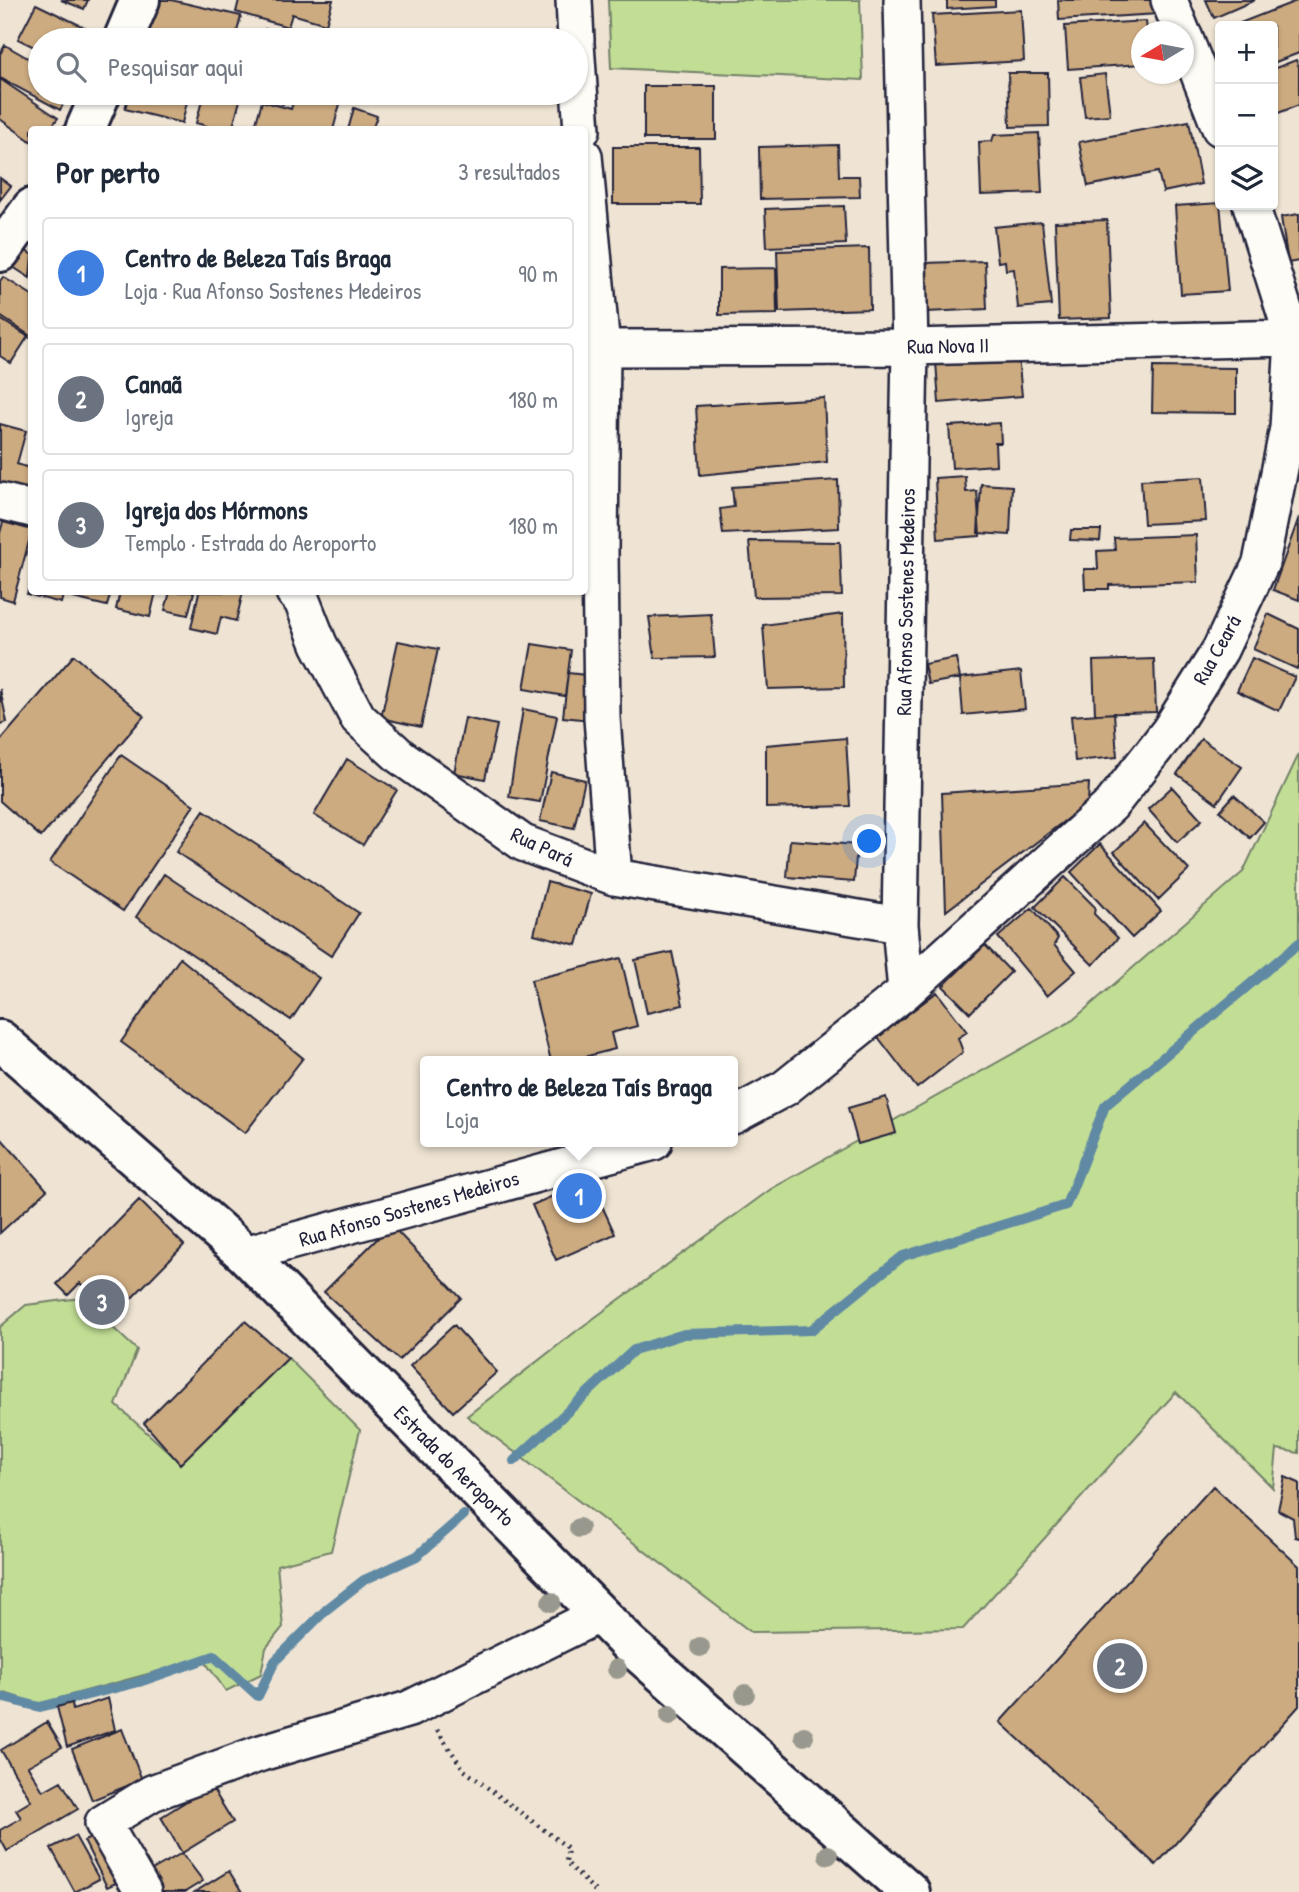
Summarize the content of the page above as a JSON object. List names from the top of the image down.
{
  "streets": {
    "street": [
      "Rua Nova II",
      "Rua Afonso Sostenes Medeiros",
      "Rua Ceará",
      "Rua Pará",
      "Estrada do Aeroporto"
    ]
  },
  "crossings": [
    ["Rua Nova II", "Rua Afonso Sostenes Medeiros"],
    ["Rua Nova II", "Rua Ceará"],
    ["Rua Afonso Sostenes Medeiros", "Rua Ceará"],
    ["Rua Afonso Sostenes Medeiros", "Rua Pará"],
    ["Rua Afonso Sostenes Medeiros", "Estrada do Aeroporto"]
  ],
  "north": "left",
  "page": {
    "map_buttons": ["+", "−"],
    "search": "Pesquisar aqui",
    "heading": ["Por perto", "3 resultados"],
    "list": [
      {
        "mark": "1",
        "name": "Centro de Beleza Taís Braga",
        "note": "Loja · Rua Afonso Sostenes Medeiros",
        "value": "90 m"
      },
      {
        "mark": "2",
        "name": "Canaã",
        "note": "Igreja",
        "value": "180 m"
      },
      {
        "mark": "3",
        "name": "Igreja dos Mórmons",
        "note": "Templo · Estrada do Aeroporto",
        "value": "180 m"
      }
    ],
    "popup": ["Centro de Beleza Taís Braga", "Loja"],
    "pins": ["1", "3", "2"]
  }
}
